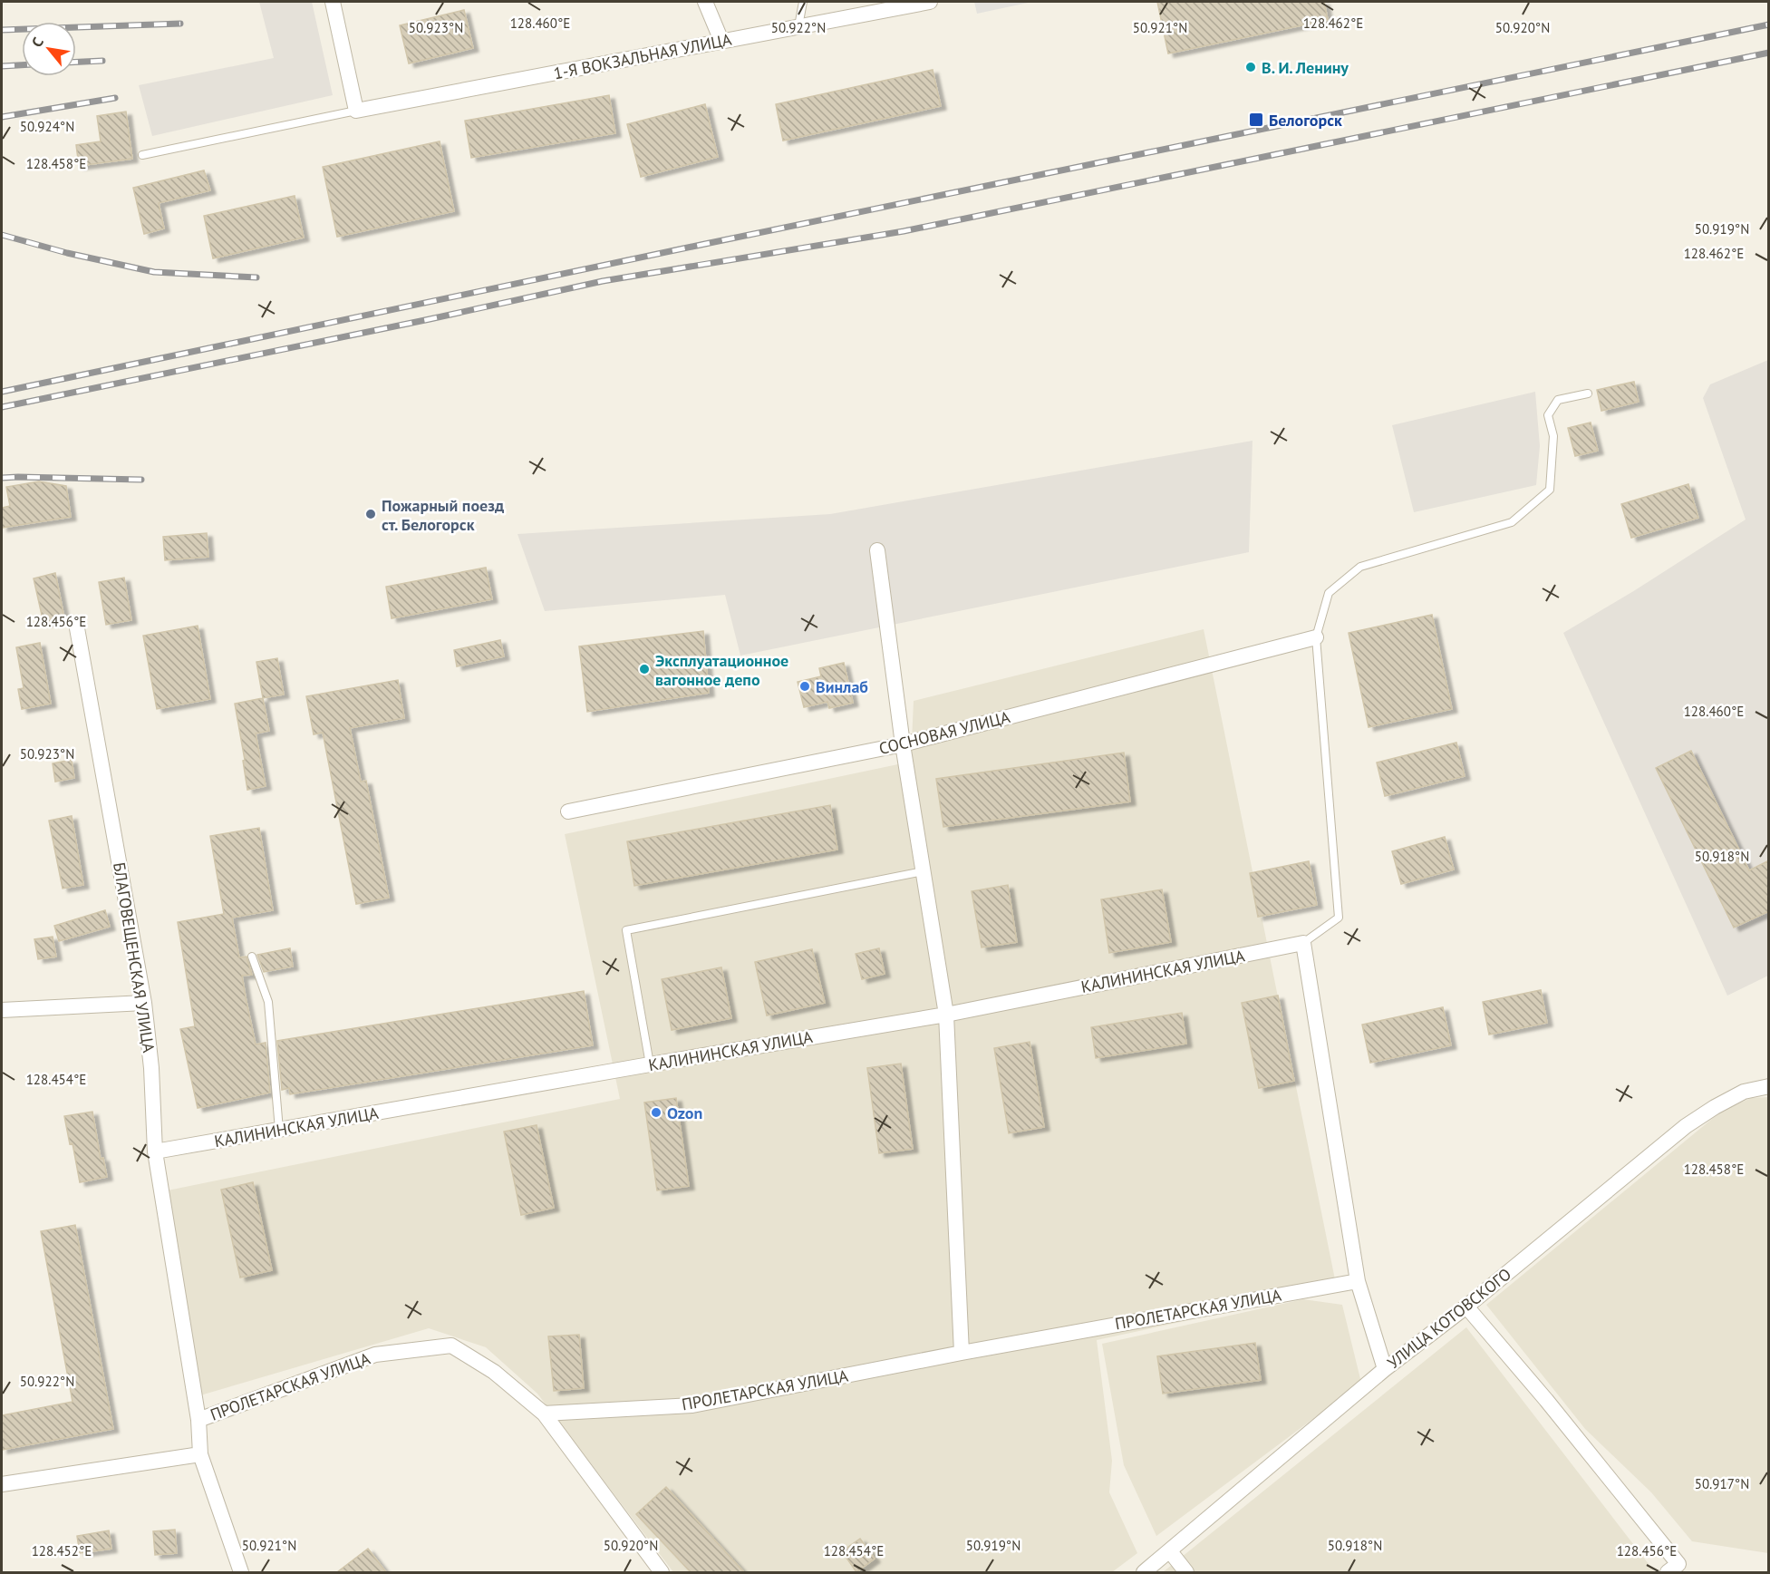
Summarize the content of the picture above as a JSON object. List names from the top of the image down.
{
  "streets": {
    "street": [
      "1-Я ВОКЗАЛЬНАЯ УЛИЦА",
      "СОСНОВАЯ УЛИЦА",
      "БЛАГОВЕЩЕНСКАЯ УЛИЦА",
      "КАЛИНИНСКАЯ УЛИЦА",
      "ПРОЛЕТАРСКАЯ УЛИЦА",
      "УЛИЦА КОТОВСКОГО"
    ]
  },
  "crossings": [
    ["БЛАГОВЕЩЕНСКАЯ УЛИЦА", "КАЛИНИНСКАЯ УЛИЦА"],
    ["БЛАГОВЕЩЕНСКАЯ УЛИЦА", "ПРОЛЕТАРСКАЯ УЛИЦА"]
  ],
  "places": {
    "other": [
      "В. И. Ленину",
      "Пожарный поезд ст. Белогорск",
      "Эксплуатационное вагонное депо",
      "Винлаб",
      "Ozon"
    ],
    "transit": ["Белогорск"]
  },
  "north": "top left",
  "coordinates": [
    "128.460°E",
    "128.462°E",
    "50.922°N",
    "50.921°N",
    "50.920°N",
    "50.923°N",
    "50.924°N",
    "128.458°E",
    "50.919°N",
    "128.456°E",
    "50.918°N",
    "128.454°E",
    "50.917°N",
    "128.452°E"
  ]
}
